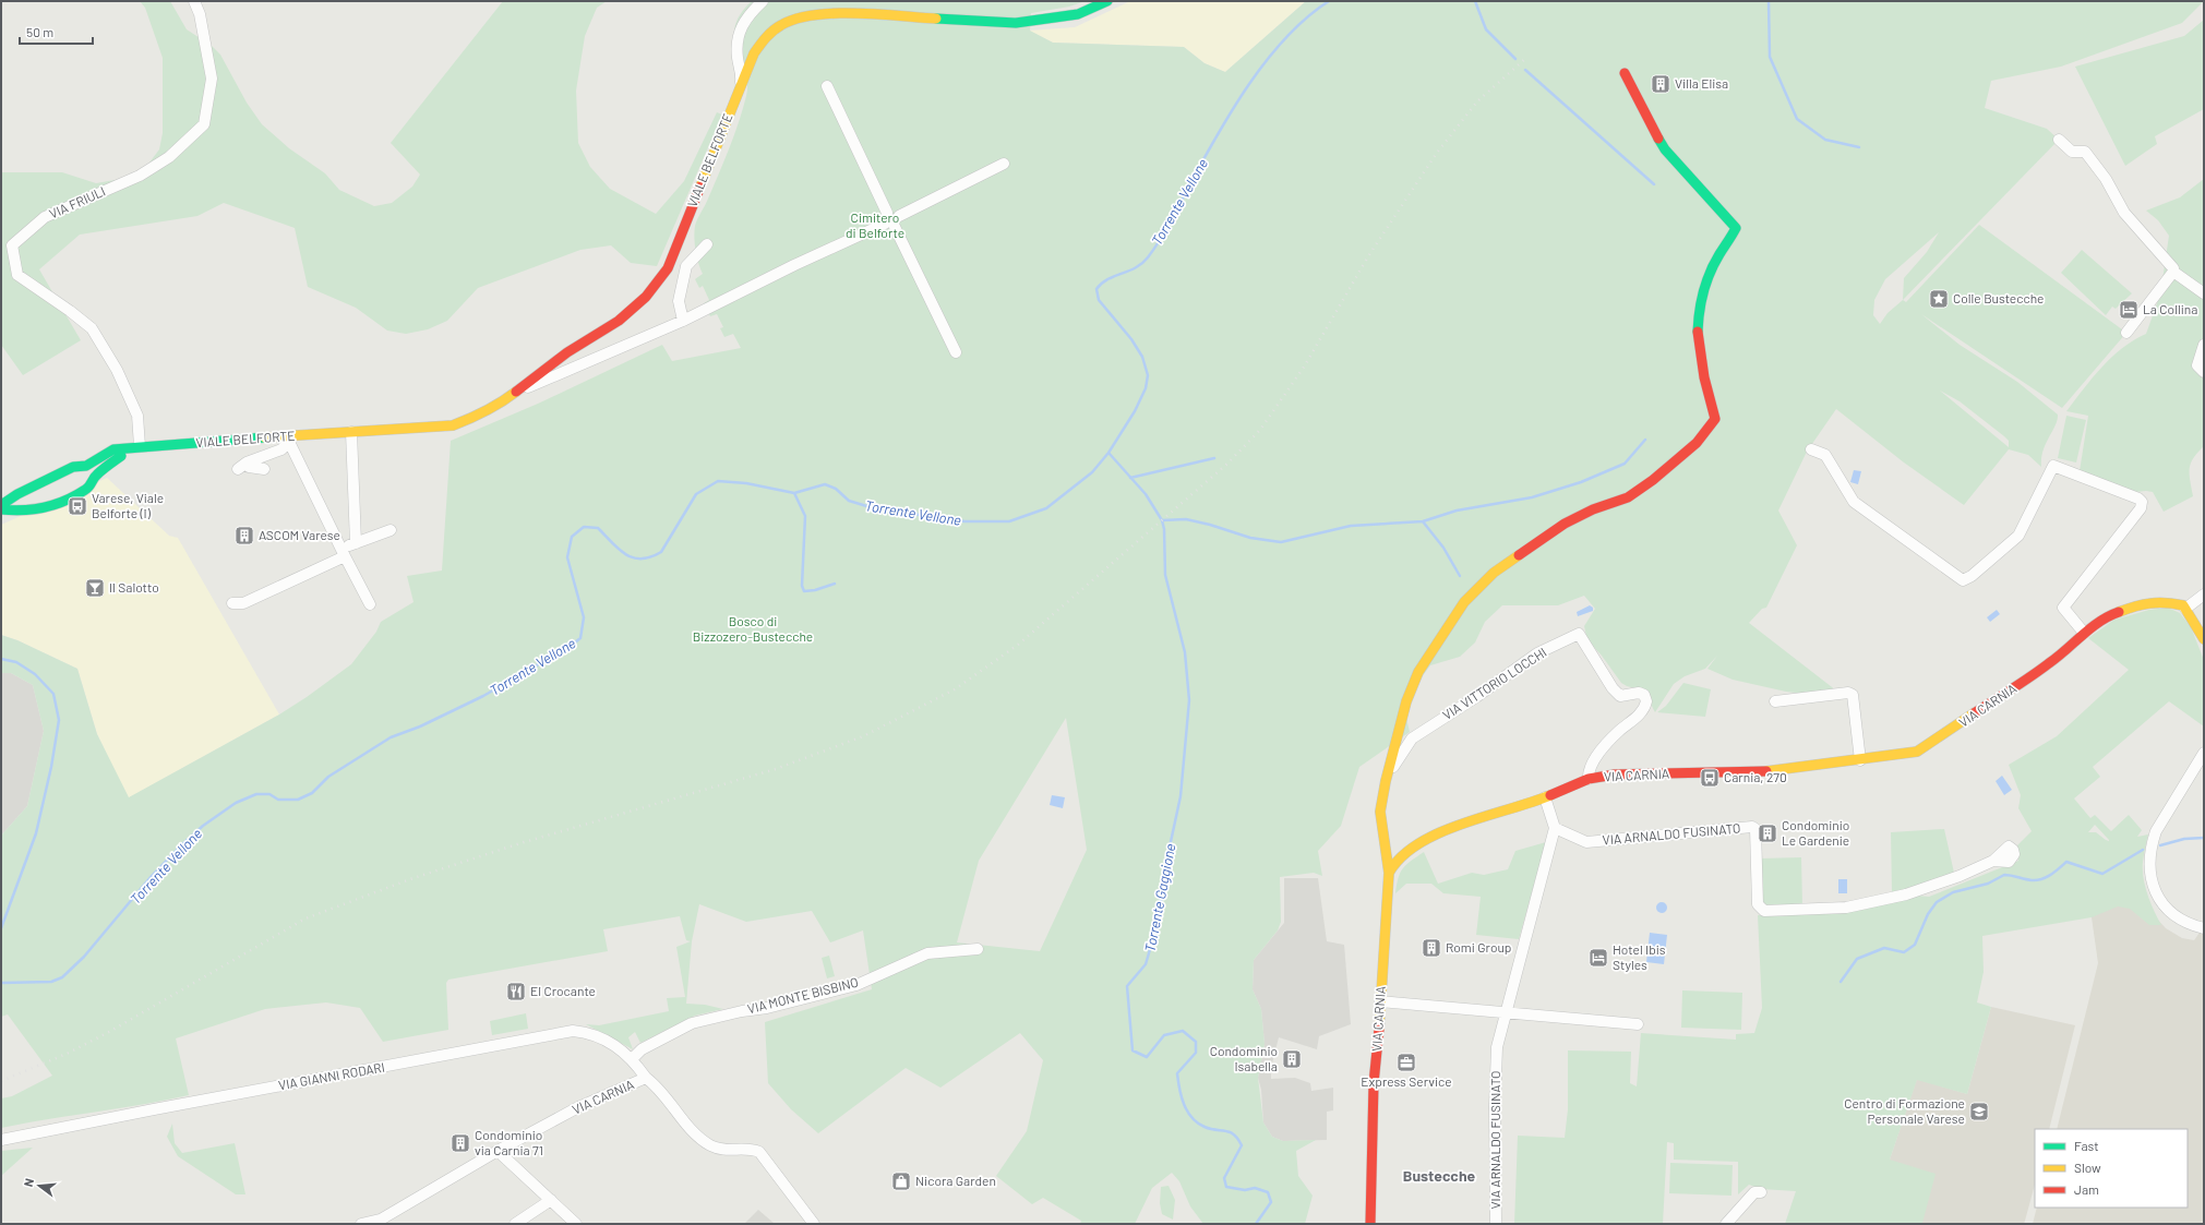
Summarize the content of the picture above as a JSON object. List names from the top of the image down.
{
  "streets": {
    "street": [
      "VIALE BELFORTE",
      "VIA FRIULI",
      "VIA VITTORIO LOCCHI",
      "VIA CARNIA",
      "VIA ARNALDO FUSINATO",
      "VIA MONTE BISBINO",
      "VIA GIANNI RODARI"
    ]
  },
  "crossings": [
    ["VIALE BELFORTE", "VIA FRIULI"],
    ["VIA VITTORIO LOCCHI", "VIA CARNIA"],
    ["VIA CARNIA", "VIA GIANNI RODARI"],
    ["VIA MONTE BISBINO", "VIA GIANNI RODARI"]
  ],
  "districts": ["Bustecche"],
  "water": ["Torrente Vellone", "Torrente Gaggione"],
  "parks": ["Cimitero di Belforte", "Bosco di Bizzozero-Bustecche"],
  "places": {
    "building": [
      "Villa Elisa",
      "ASCOM Varese",
      "Condominio Le Gardenie",
      "Romi Group",
      "Condominio Isabella",
      "Condominio via Carnia 71"
    ],
    "place": ["Colle Bustecche"],
    "hotel": ["La Collina", "Hotel Ibis Styles"],
    "bus stop": ["Varese, Viale Belforte (I)", "Carnia, 270"],
    "bar": ["Il Salotto"],
    "restaurant": ["El Crocante"],
    "office": ["Express Service"],
    "school or university": ["Centro di Formazione Personale Varese"],
    "shop": ["Nicora Garden"]
  },
  "legend": ["Fast", "Slow", "Jam"],
  "scale_bar": "50 m",
  "north": "left"
}
